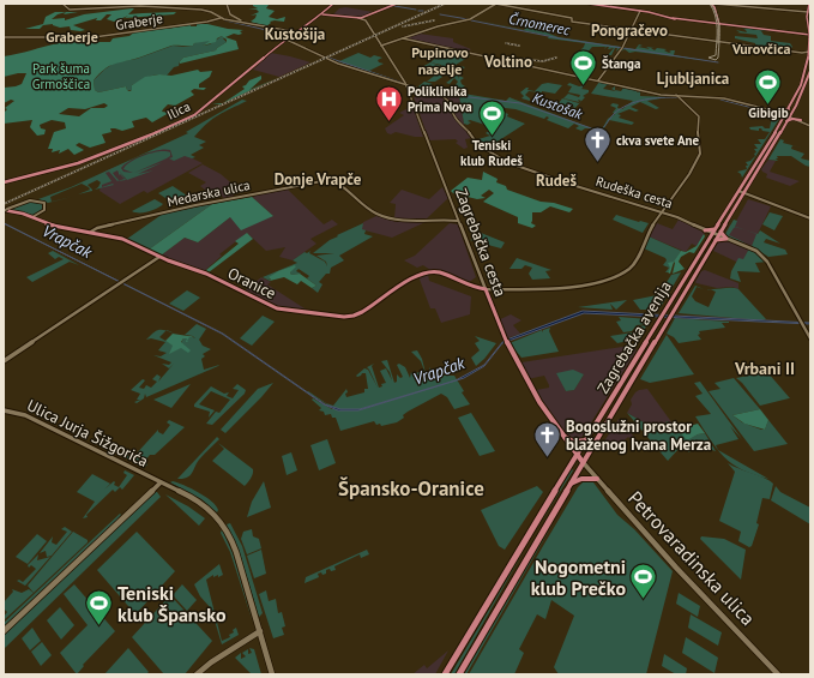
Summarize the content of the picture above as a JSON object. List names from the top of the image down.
{
  "streets": {
    "main road": [
      "Ilica",
      "Zagrebačka cesta",
      "Oranice",
      "Zagrebačka avenija"
    ],
    "street": [
      "Graberje",
      "Rudeška cesta",
      "Medarska ulica",
      "Ulica Jurja Šižgorića",
      "Petrovaradinska ulica"
    ]
  },
  "crossings": [
    ["Ilica", "Zagrebačka cesta"],
    ["Rudeška cesta", "Zagrebačka cesta"],
    ["Medarska ulica", "Zagrebačka cesta"],
    ["Medarska ulica", "Oranice"],
    ["Zagrebačka cesta", "Oranice"],
    ["Zagrebačka cesta", "Zagrebačka avenija"],
    ["Zagrebačka cesta", "Petrovaradinska ulica"],
    ["Zagrebačka avenija", "Petrovaradinska ulica"]
  ],
  "districts": [
    "Pongračevo",
    "Kustošija",
    "Graberje",
    "Vurovčica",
    "Pupinovo naselje",
    "Voltino",
    "Ljubljanica",
    "Donje Vrapče",
    "Rudeš",
    "Vrbani II",
    "Špansko-Oranice"
  ],
  "water": ["Črnomerec", "Kustošak", "Vrapčak"],
  "parks": ["Park šuma Grmoščica"],
  "places": {
    "sports": [
      "Štanga",
      "Gibigib",
      "Teniski klub Rudeš",
      "Nogometni klub Prečko",
      "Teniski klub Špansko"
    ],
    "hospital": ["Poliklinika Prima Nova"],
    "church": ["ckva svete Ane", "Bogoslužni prostor blaženog Ivana Merza"]
  }
}
